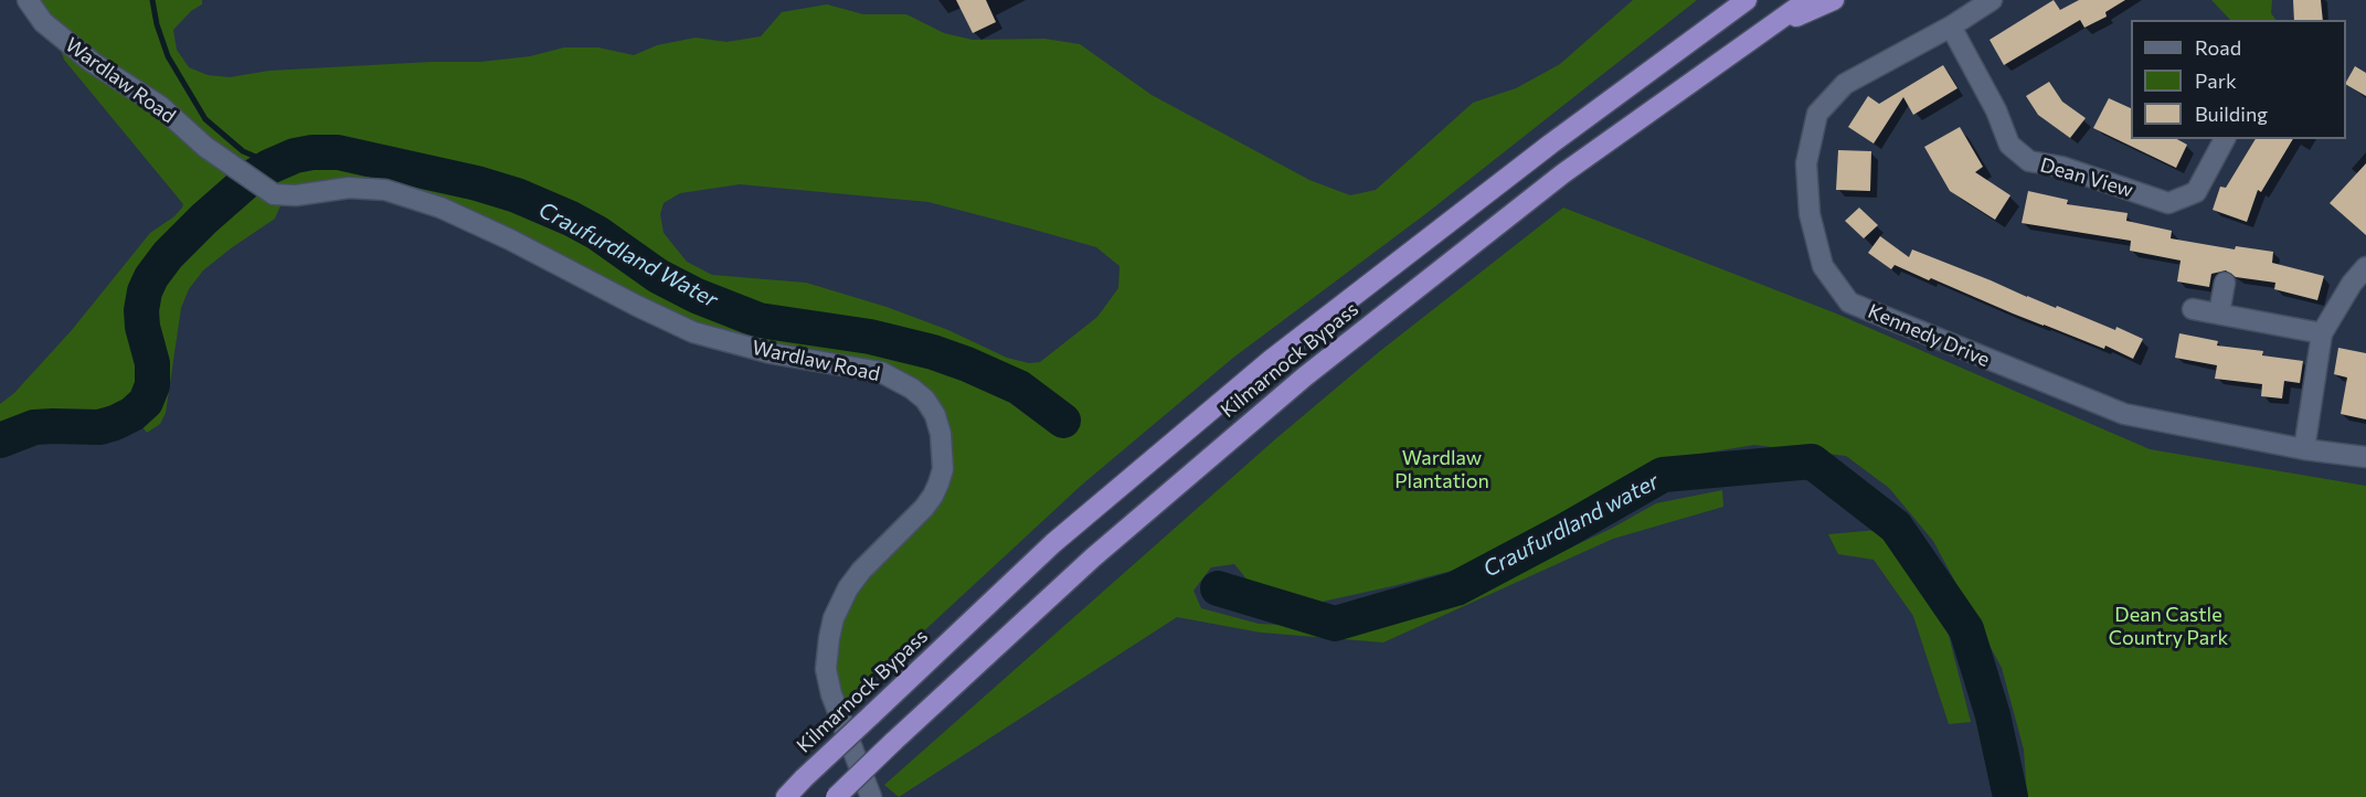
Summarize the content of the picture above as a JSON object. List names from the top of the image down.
{
  "streets": {
    "highway": ["Kilmarnock Bypass"],
    "street": ["Wardlaw Road", "Dean View", "Kennedy Drive"]
  },
  "crossings": [
    ["Dean View", "Kennedy Drive"]
  ],
  "water": ["Craufurdland Water", "Craufurdland water"],
  "parks": ["Wardlaw Plantation", "Dean Castle Country Park"],
  "legend": ["Road", "Park", "Building"]
}
